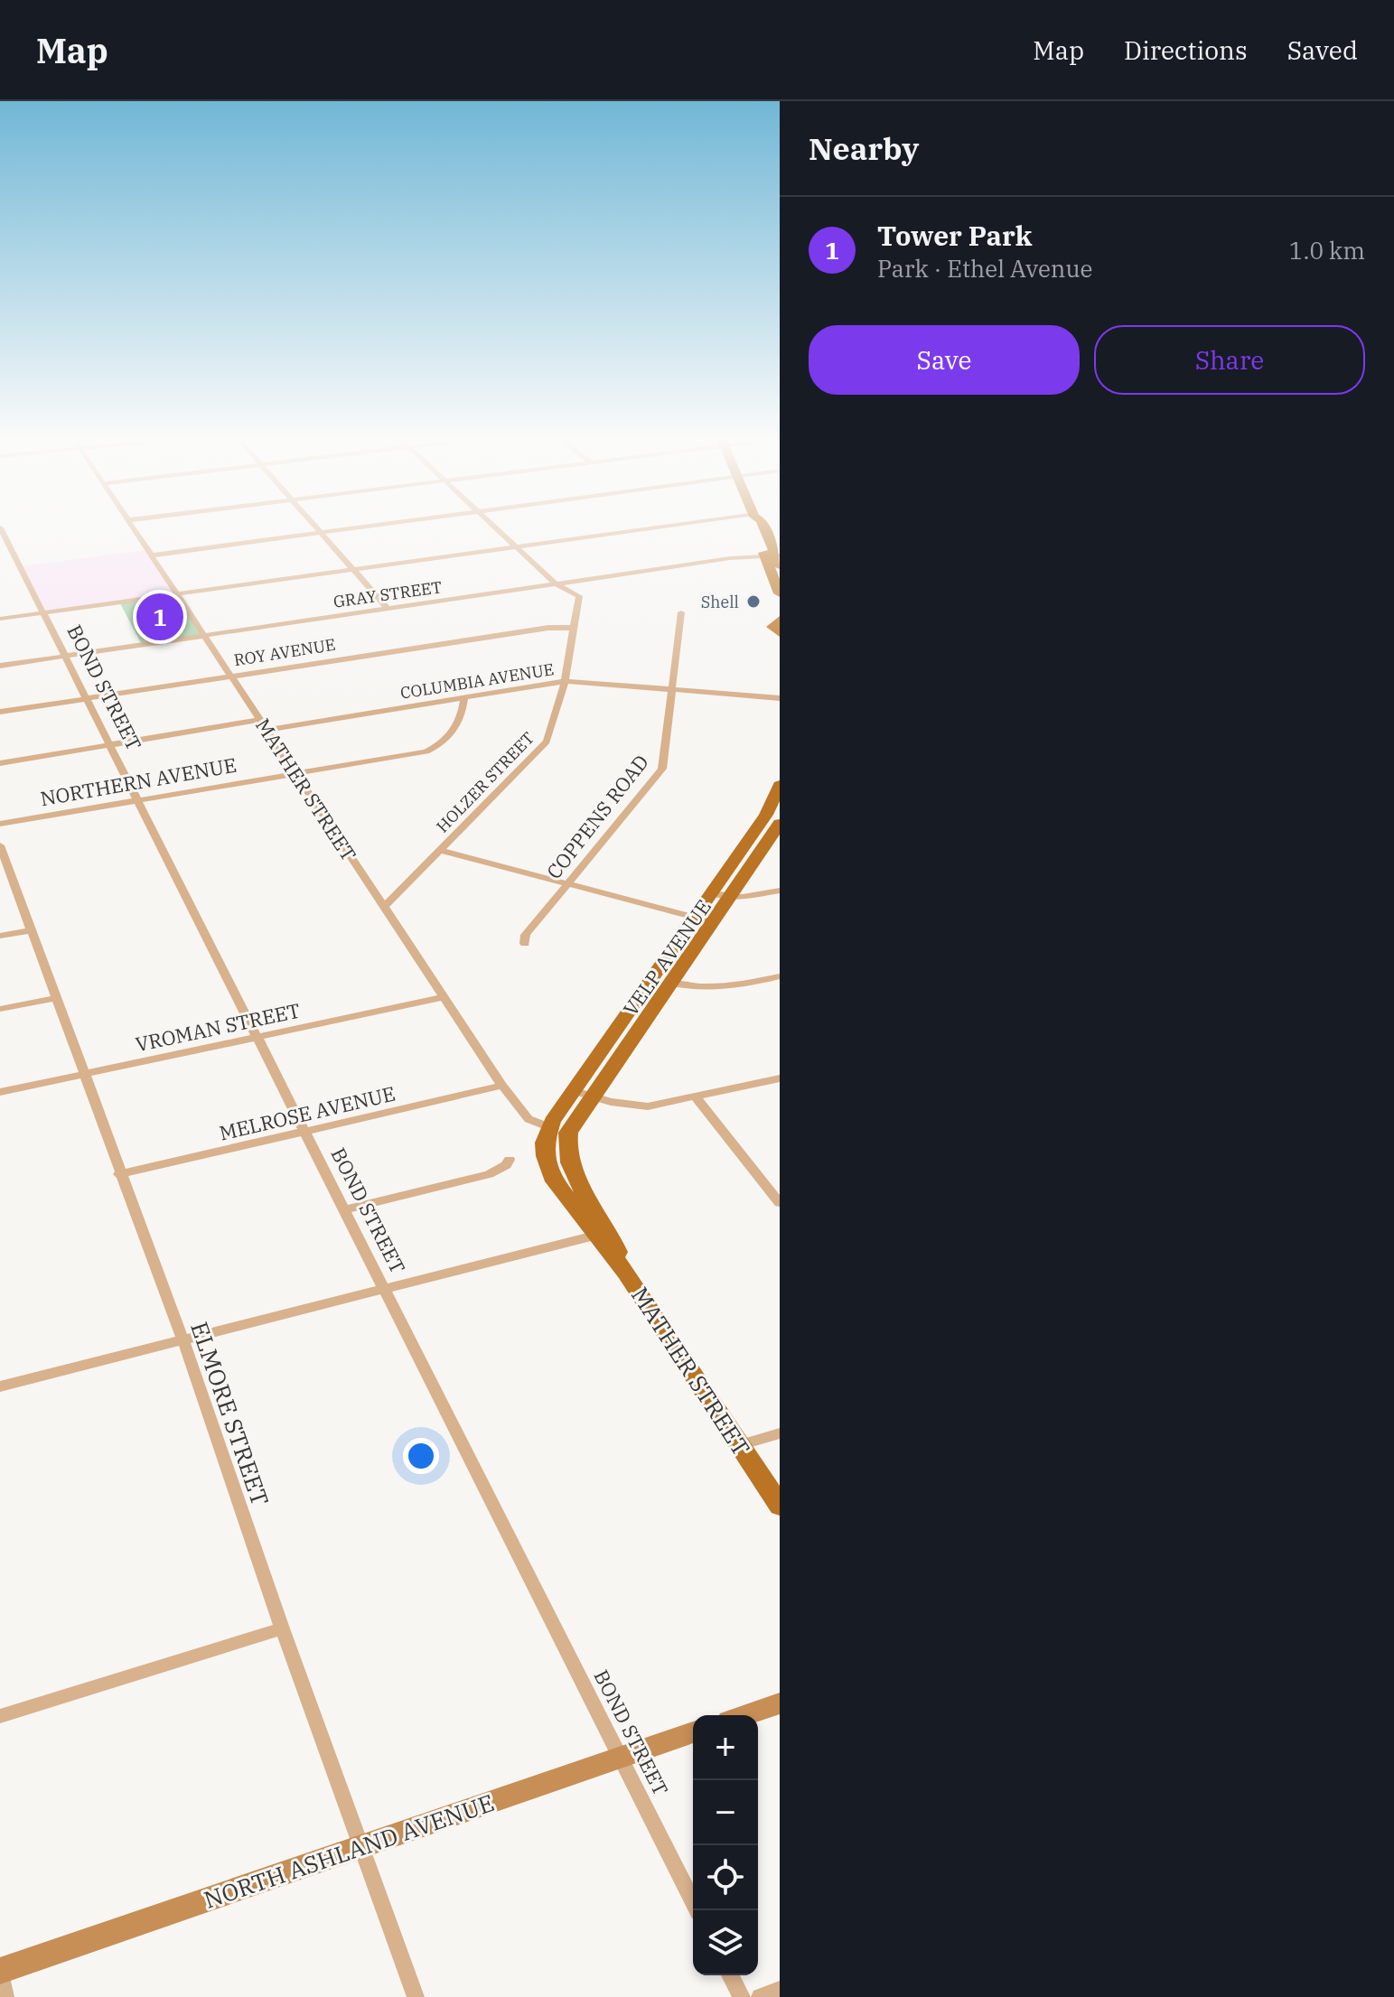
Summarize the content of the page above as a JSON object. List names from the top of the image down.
{
  "streets": {
    "main road": ["MATHER STREET", "VELP AVENUE"],
    "street": [
      "GRAY STREET",
      "ROY AVENUE",
      "COLUMBIA AVENUE",
      "BOND STREET",
      "NORTHERN AVENUE",
      "HOLZER STREET",
      "COPPENS ROAD",
      "VROMAN STREET",
      "MELROSE AVENUE",
      "ELMORE STREET",
      "NORTH ASHLAND AVENUE"
    ]
  },
  "crossings": [
    ["GRAY STREET", "BOND STREET"],
    ["GRAY STREET", "HOLZER STREET"],
    ["GRAY STREET", "MATHER STREET"],
    ["ROY AVENUE", "BOND STREET"],
    ["ROY AVENUE", "HOLZER STREET"],
    ["ROY AVENUE", "MATHER STREET"],
    ["COLUMBIA AVENUE", "NORTHERN AVENUE"],
    ["COLUMBIA AVENUE", "HOLZER STREET"],
    ["COLUMBIA AVENUE", "MATHER STREET"],
    ["COLUMBIA AVENUE", "COPPENS ROAD"],
    ["BOND STREET", "NORTHERN AVENUE"],
    ["BOND STREET", "VROMAN STREET"],
    ["BOND STREET", "MELROSE AVENUE"],
    ["BOND STREET", "NORTH ASHLAND AVENUE"],
    ["NORTHERN AVENUE", "MATHER STREET"],
    ["HOLZER STREET", "MATHER STREET"],
    ["MATHER STREET", "VELP AVENUE"],
    ["MATHER STREET", "VROMAN STREET"],
    ["MATHER STREET", "MELROSE AVENUE"],
    ["VROMAN STREET", "ELMORE STREET"],
    ["MELROSE AVENUE", "ELMORE STREET"],
    ["ELMORE STREET", "NORTH ASHLAND AVENUE"]
  ],
  "places": ["Shell"],
  "page": {
    "header": "Map",
    "nav": ["Map", "Directions", "Saved"],
    "heading": "Nearby",
    "list": [
      {
        "mark": "1",
        "name": "Tower Park",
        "note": "Park · Ethel Avenue",
        "value": "1.0 km"
      }
    ],
    "buttons": ["Save", "Share"],
    "pins": "1",
    "map_buttons": ["+", "−"]
  }
}
